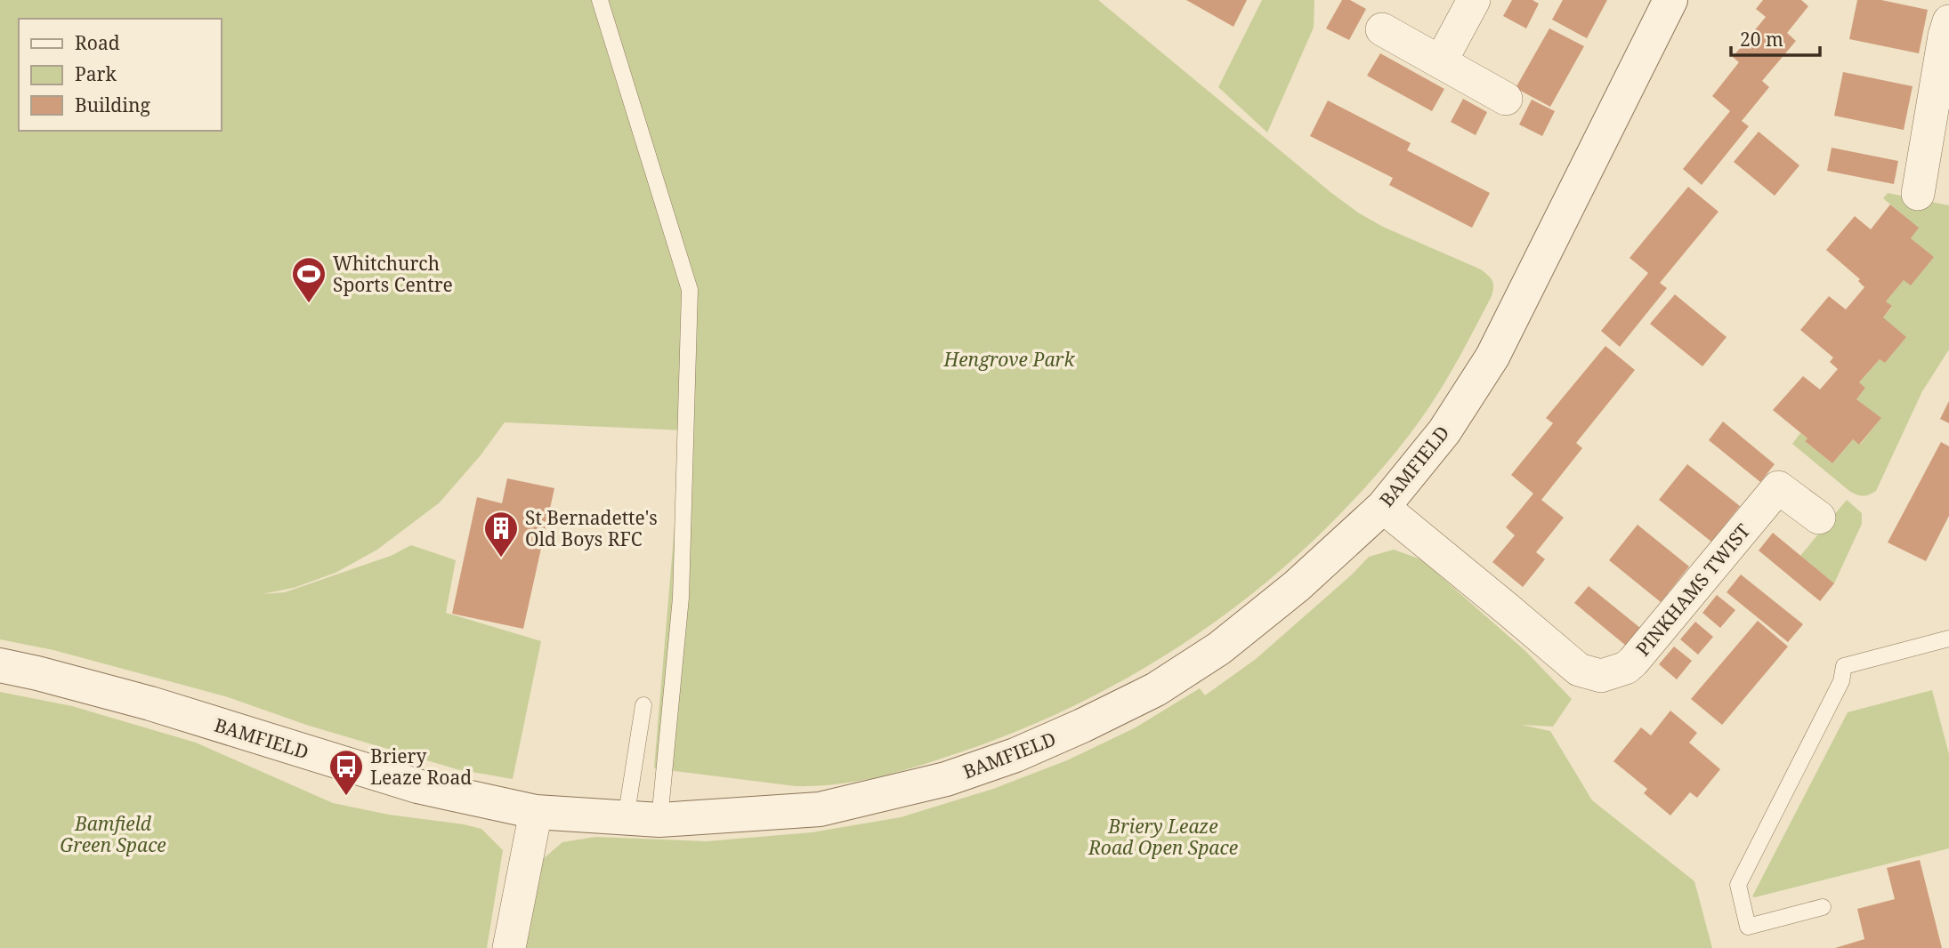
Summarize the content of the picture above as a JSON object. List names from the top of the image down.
{
  "streets": {
    "street": ["BAMFIELD", "PINKHAMS TWIST"]
  },
  "crossings": [
    ["BAMFIELD", "PINKHAMS TWIST"]
  ],
  "parks": ["Hengrove Park", "Bamfield Green Space", "Briery Leaze Road Open Space"],
  "places": {
    "sports": ["Whitchurch Sports Centre"],
    "building": ["St Bernadette's Old Boys RFC"],
    "bus stop": ["Briery Leaze Road"]
  },
  "legend": ["Road", "Park", "Building"],
  "scale_bar": "20 m"
}
